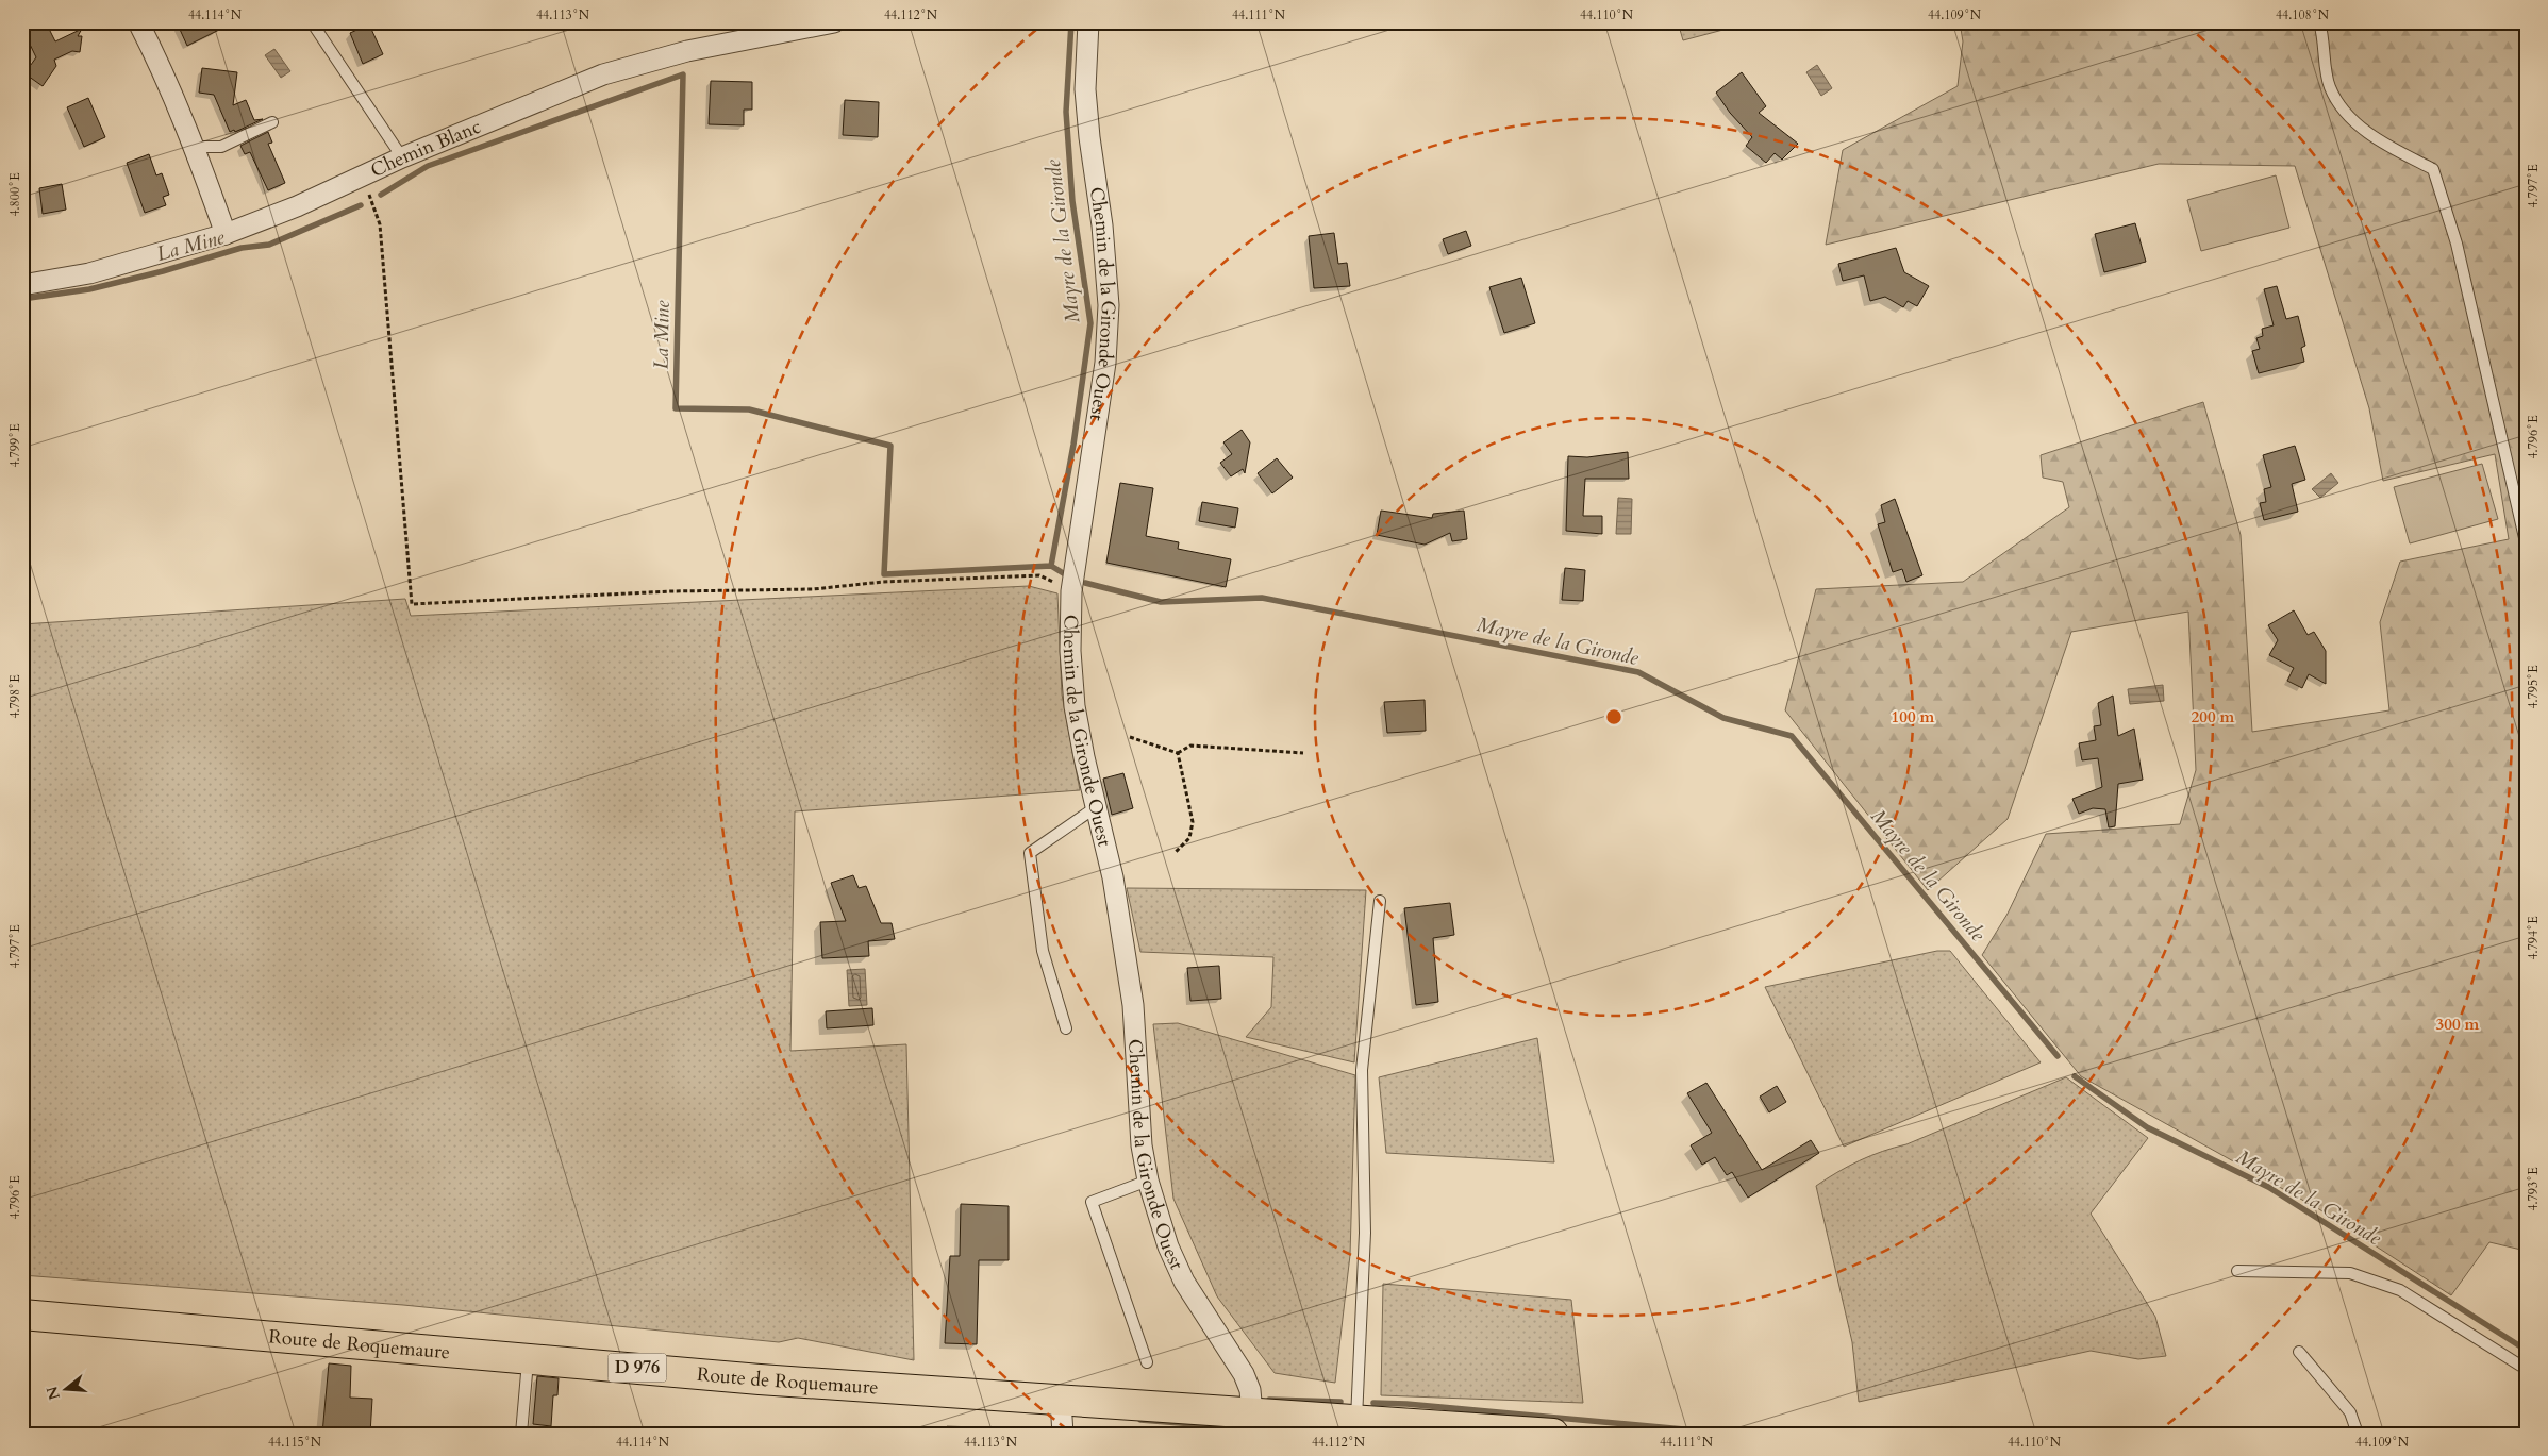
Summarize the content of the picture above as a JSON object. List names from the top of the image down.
{
  "streets": {
    "main road": ["Route de Roquemaure", "D 976"],
    "street": ["Chemin Blanc", "Chemin de la Gironde Ouest"]
  },
  "crossings": [
    ["Chemin de la Gironde Ouest", "Route de Roquemaure"]
  ],
  "water": ["Mayre de la Gironde", "La Mine"],
  "north": "left",
  "coordinates": [
    "44.114°N",
    "44.113°N",
    "44.112°N",
    "44.111°N",
    "44.110°N",
    "44.109°N",
    "44.108°N",
    "4.797°E",
    "4.800°E",
    "4.796°E",
    "4.799°E",
    "4.795°E",
    "4.798°E",
    "4.794°E",
    "4.793°E",
    "44.115°N"
  ],
  "rings": ["100 m", "200 m", "300 m"]
}
